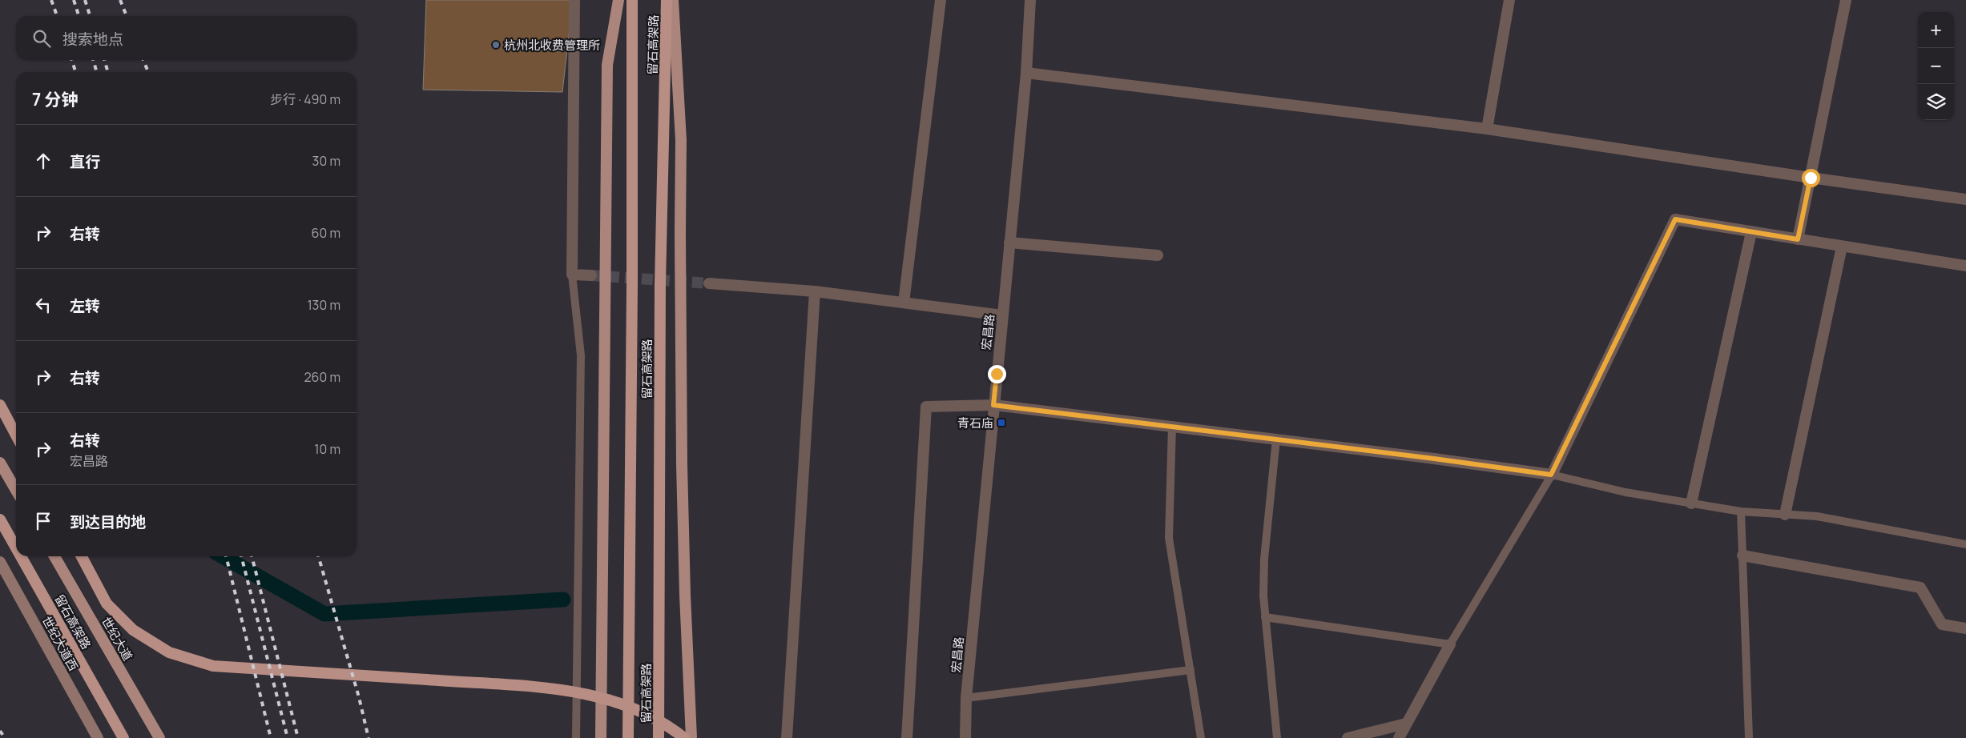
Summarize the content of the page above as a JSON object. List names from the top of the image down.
{
  "streets": {
    "highway": ["留石高架路"],
    "main road": ["世纪大道", "世纪大道西"],
    "street": ["宏昌路"]
  },
  "places": {
    "other": ["杭州北收费管理所"],
    "transit": ["青石庙"]
  },
  "page": {
    "map_buttons": ["+", "−"],
    "search": "搜索地点",
    "heading": ["7 分钟", "步行 · 490 m"],
    "list": [
      ["直行", "30 m"],
      ["右转", "60 m"],
      ["左转", "130 m"],
      ["右转", "260 m"],
      ["右转", "宏昌路", "10 m"],
      "到达目的地"
    ]
  }
}
